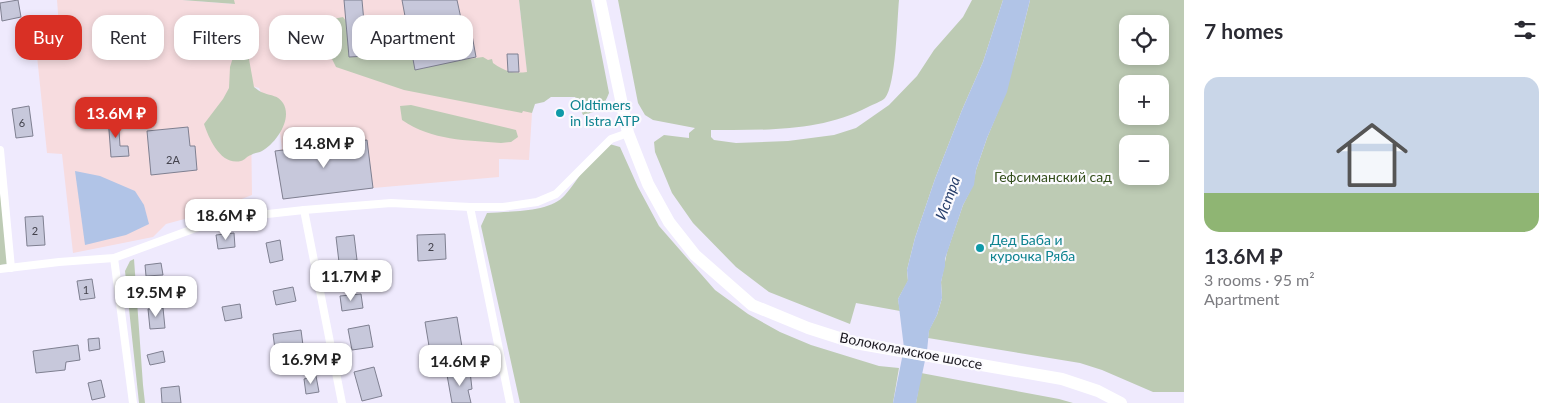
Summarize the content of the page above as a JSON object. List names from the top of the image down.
{
  "streets": {
    "main road": ["Волоколамское шоссе"]
  },
  "water": ["Истра"],
  "parks": ["Гефсиманский сад"],
  "places": ["Oldtimers in Istra ATP", "Дед Баба и курочка Ряба"],
  "house_numbers": [
    "6",
    "2А",
    "2",
    "2",
    "1"
  ],
  "page": {
    "heading": "7 homes",
    "map_buttons": ["+", "−"],
    "chip": [
      "Buy",
      "Rent",
      "Filters",
      "New",
      "Apartment"
    ],
    "list": [
      {
        "name": "13.6M ₽",
        "note": "3 rooms · 95 m² · Apartment"
      }
    ],
    "price": [
      "13.6M ₽",
      "14.8M ₽",
      "18.6M ₽",
      "11.7M ₽",
      "19.5M ₽",
      "16.9M ₽",
      "14.6M ₽"
    ]
  }
}
